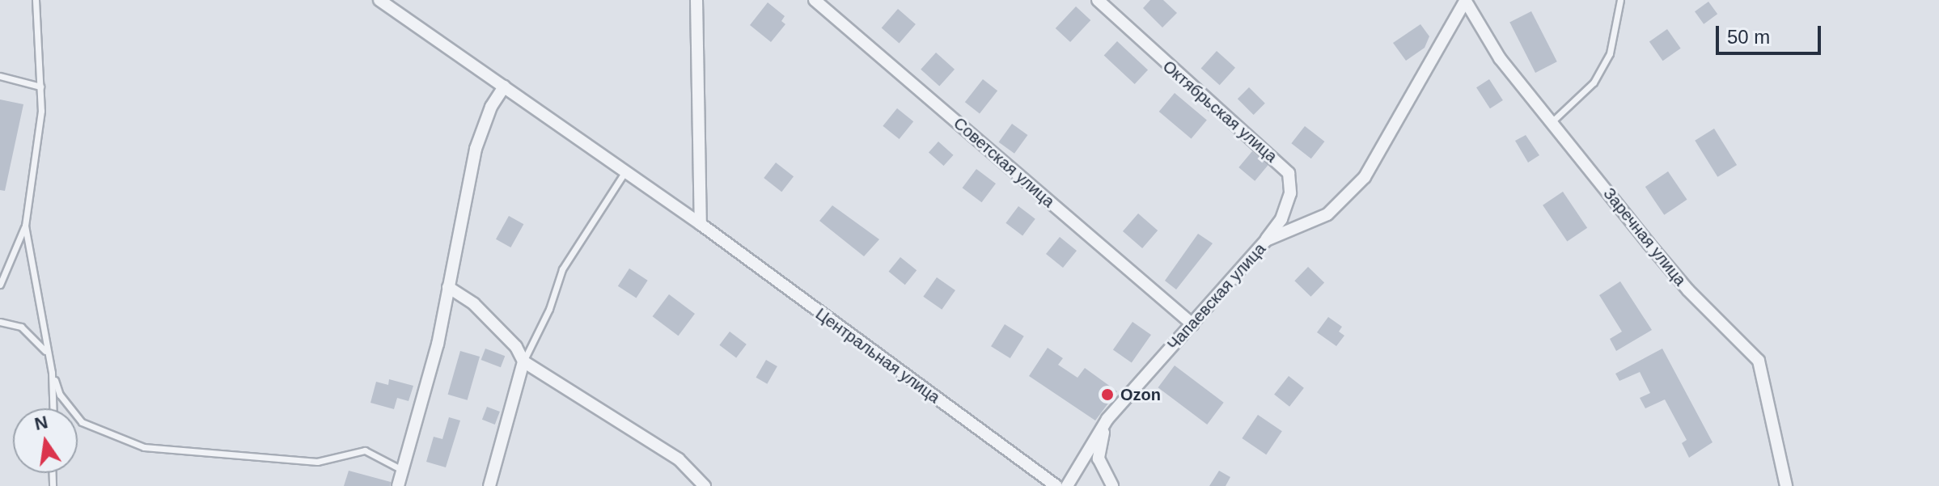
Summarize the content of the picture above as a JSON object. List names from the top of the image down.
{
  "streets": {
    "street": [
      "Октябрьская улица",
      "Советская улица",
      "Заречная улица",
      "Чапаевская улица",
      "Центральная улица"
    ]
  },
  "crossings": [
    ["Октябрьская улица", "Чапаевская улица"],
    ["Советская улица", "Чапаевская улица"],
    ["Заречная улица", "Чапаевская улица"]
  ],
  "places": ["Ozon"],
  "scale_bar": "50 m",
  "north": "top"
}
